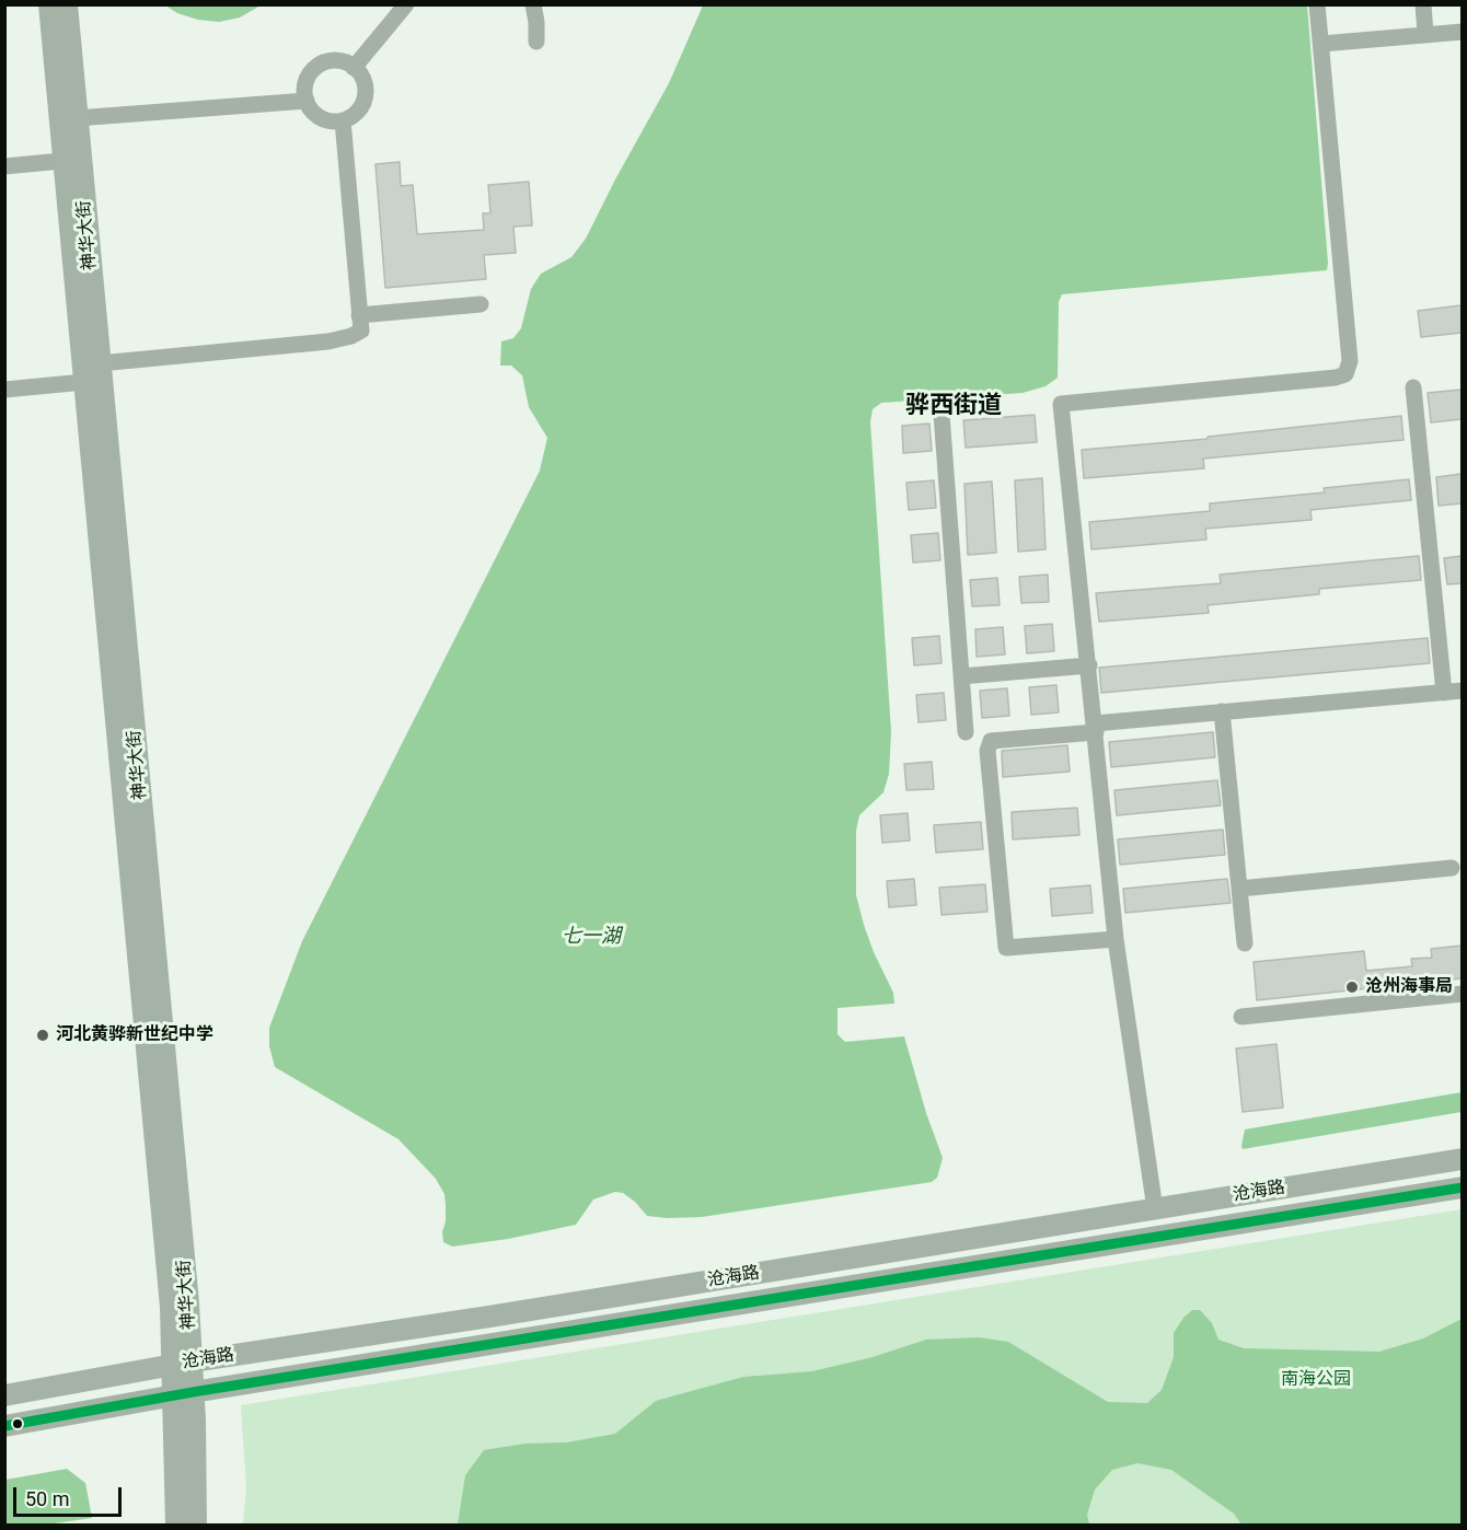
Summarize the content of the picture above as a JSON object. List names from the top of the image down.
{
  "streets": {
    "main road": ["神华大街", "沧海路"]
  },
  "crossings": [
    ["神华大街", "沧海路"]
  ],
  "districts": ["骅西街道"],
  "water": ["七一湖"],
  "parks": ["南海公园"],
  "places": ["沧州海事局", "河北黄骅新世纪中学"],
  "scale_bar": "50 m"
}
